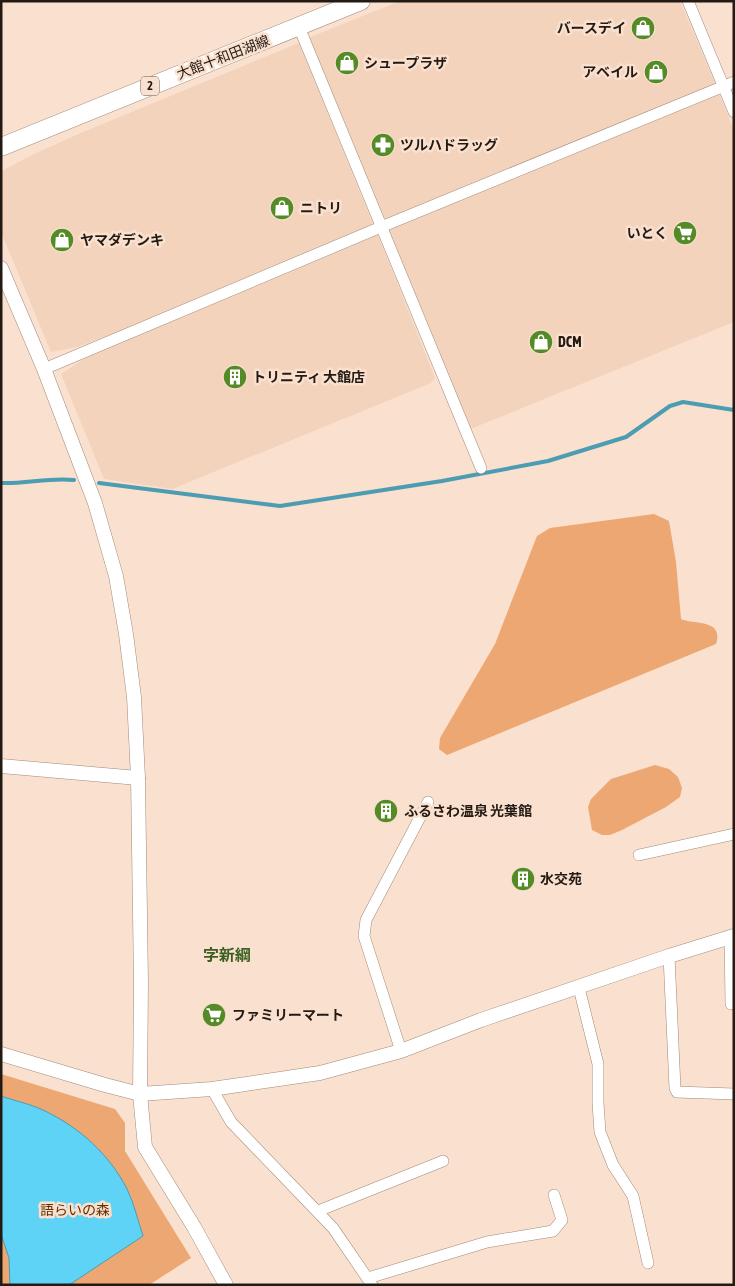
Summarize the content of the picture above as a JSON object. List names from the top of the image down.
{
  "streets": {
    "main road": ["大館十和田湖線", "2"]
  },
  "districts": ["字新綱"],
  "parks": ["語らいの森"],
  "places": {
    "shop": [
      "バースデイ",
      "シュープラザ",
      "アベイル",
      "ニトリ",
      "ヤマダデンキ",
      "DCM"
    ],
    "pharmacy": ["ツルハドラッグ"],
    "supermarket": ["いとく", "ファミリーマート"],
    "building": ["トリニティ 大館店", "ふるさわ温泉 光葉館", "水交苑"]
  }
}
